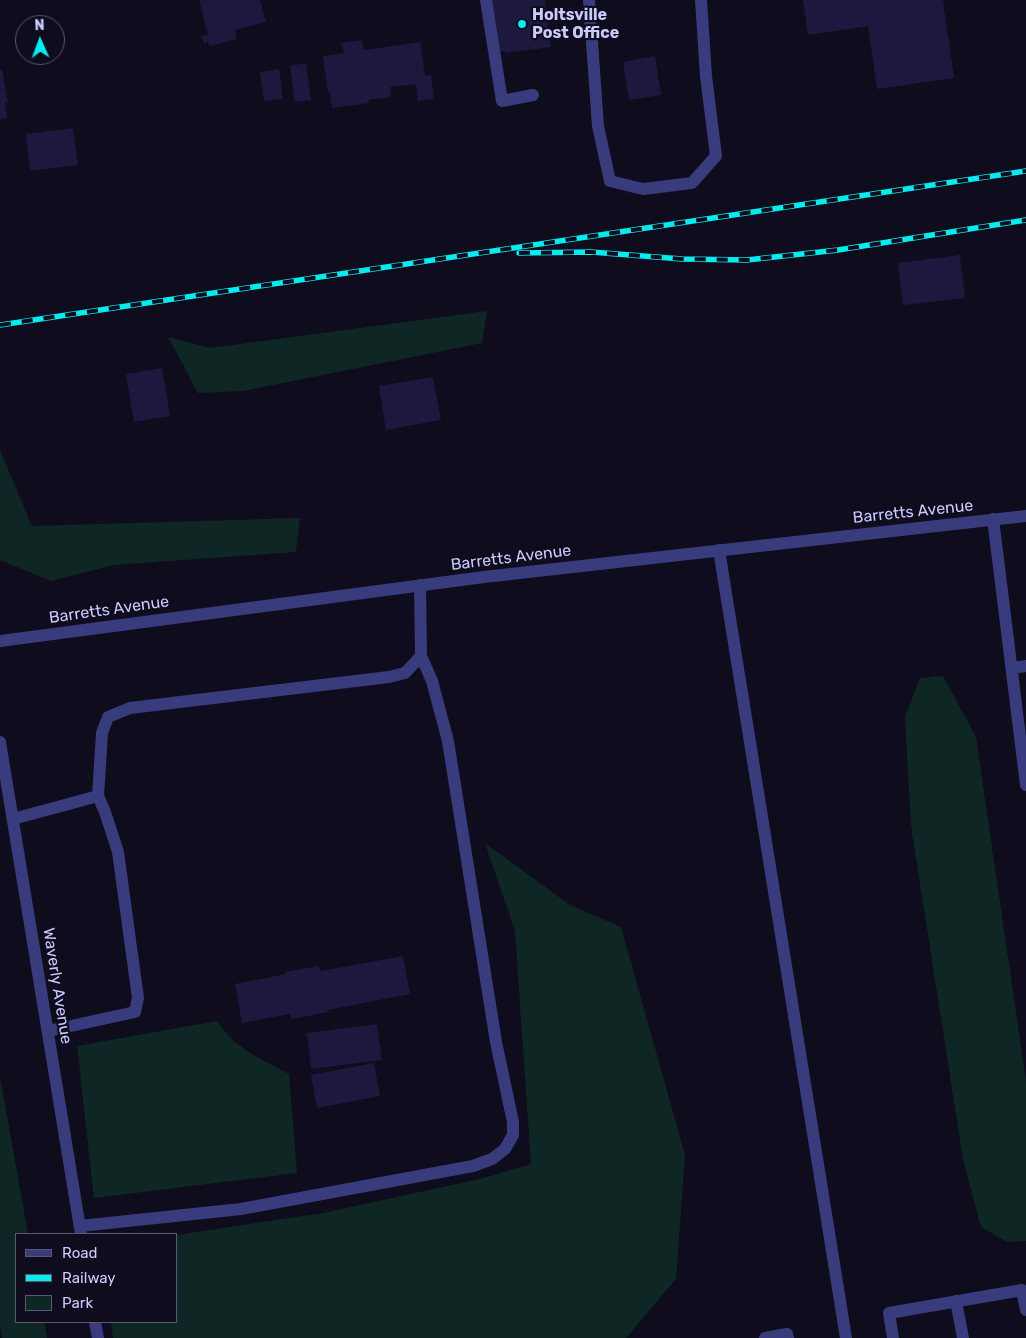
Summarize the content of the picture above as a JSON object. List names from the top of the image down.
{
  "streets": {
    "street": ["Barretts Avenue", "Waverly Avenue"]
  },
  "places": ["Holtsville Post Office"],
  "legend": ["Road", "Railway", "Park"],
  "north": "top"
}
